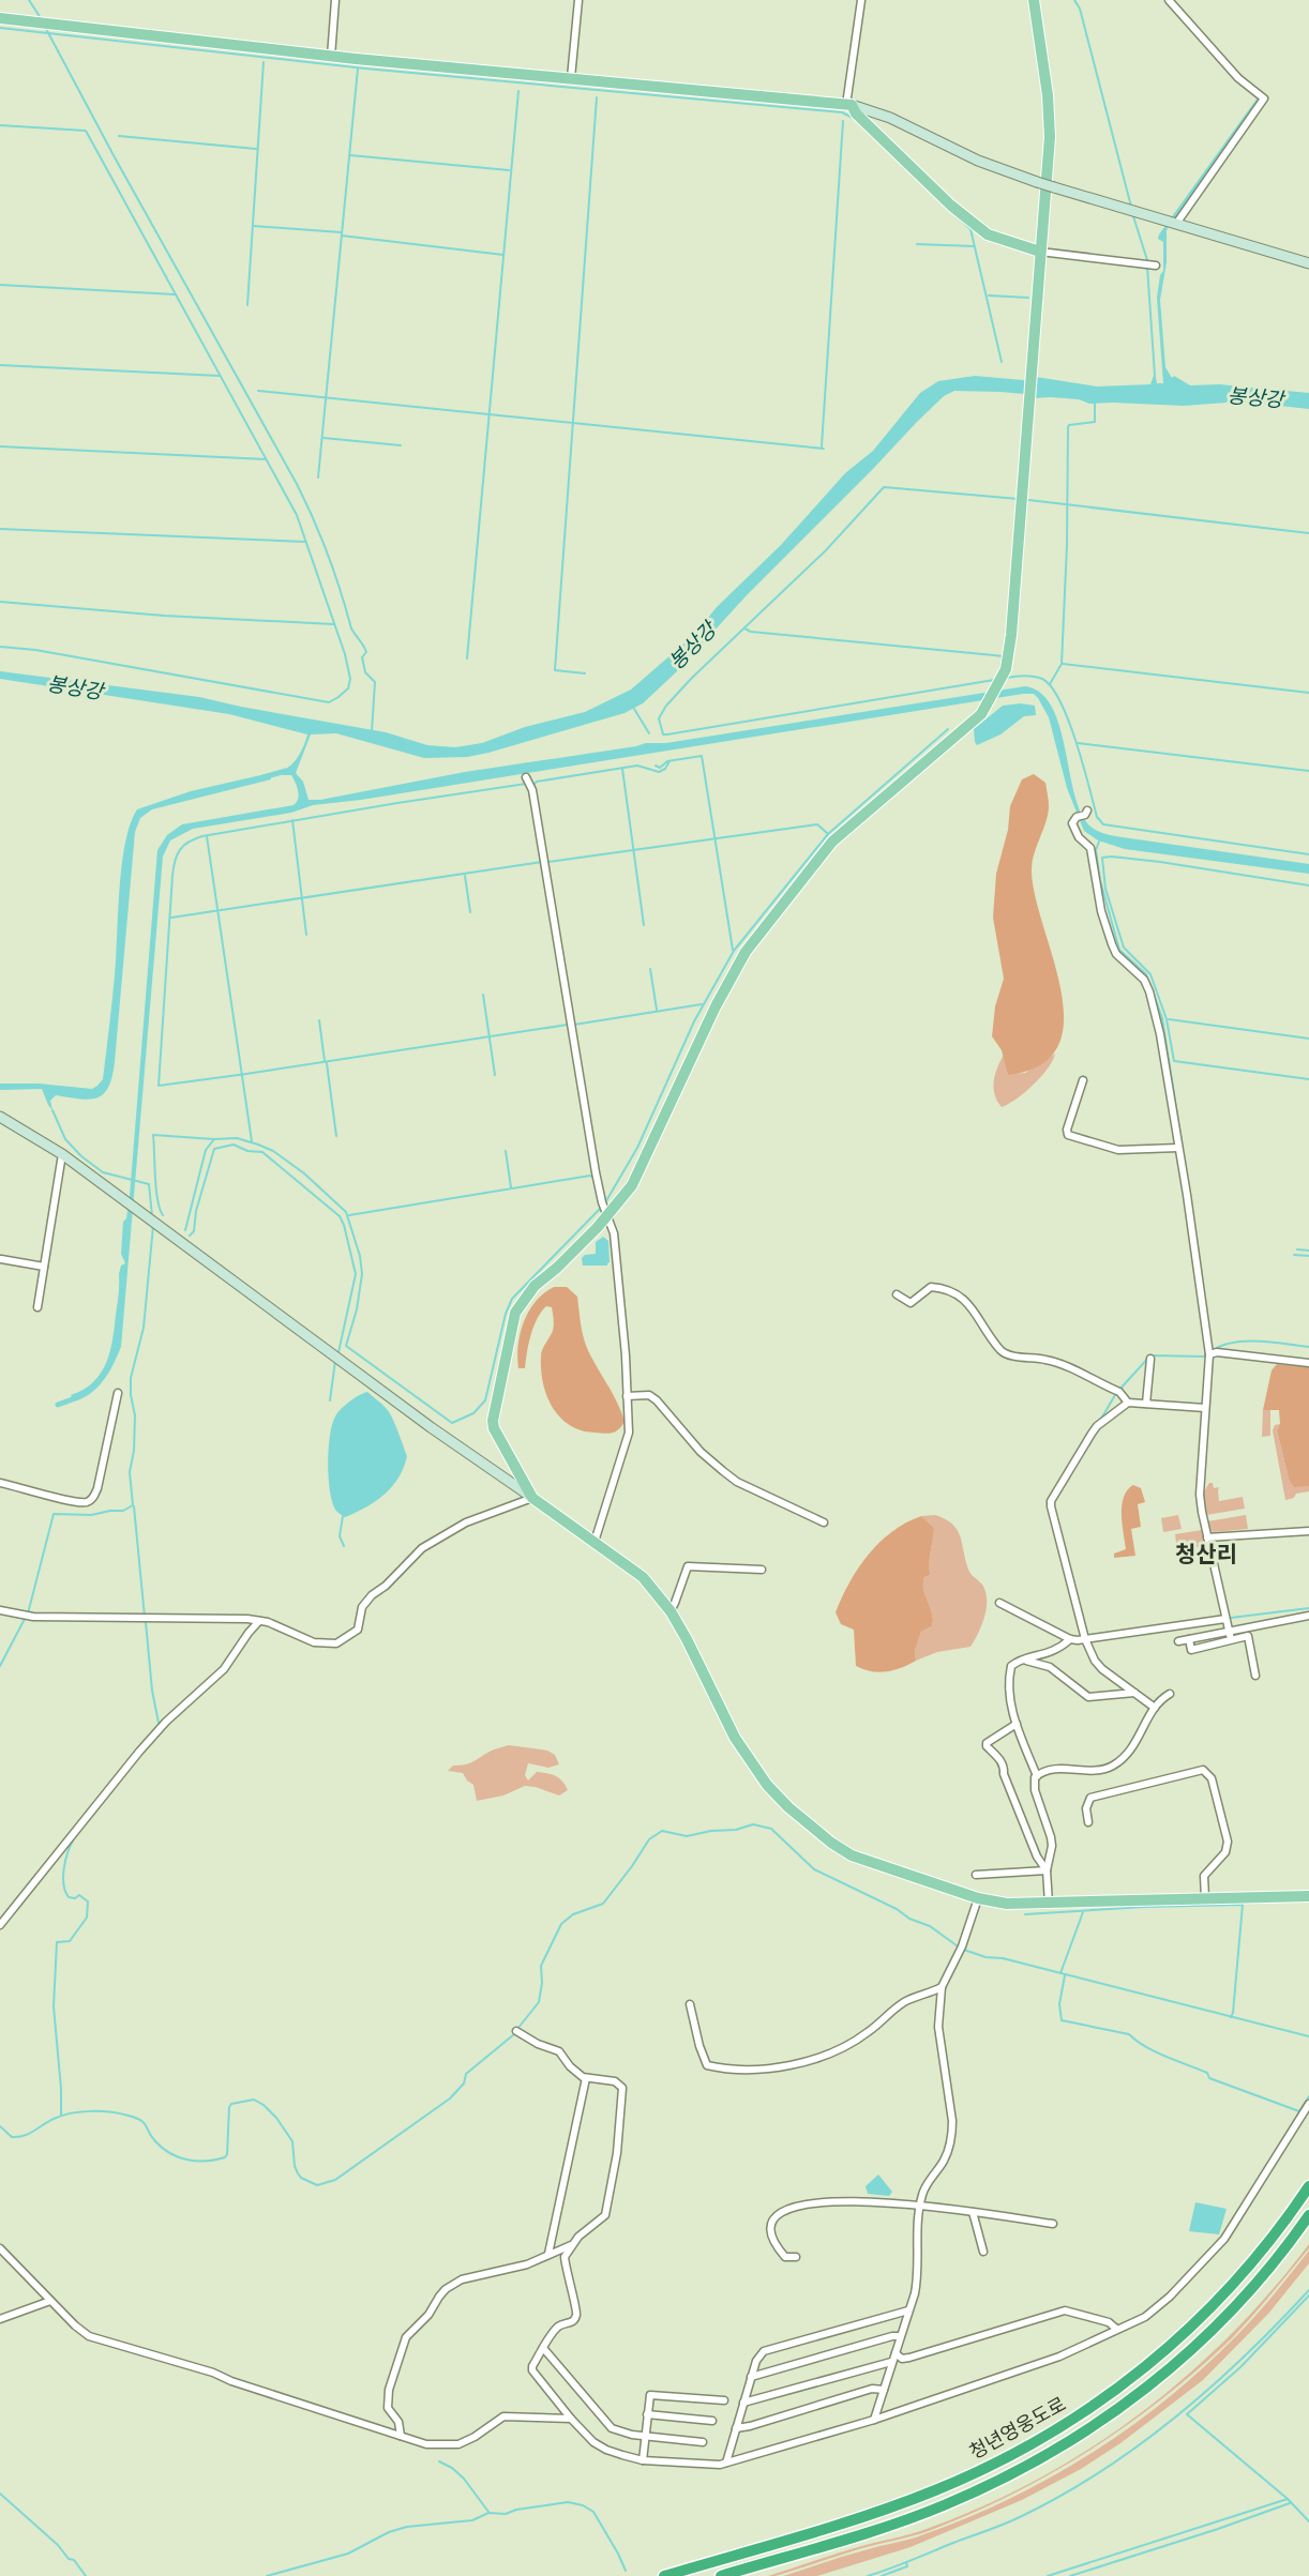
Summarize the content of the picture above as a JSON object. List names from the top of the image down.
{
  "streets": {
    "highway": ["청년영웅도로"]
  },
  "districts": ["청산리"],
  "water": ["봉상강"]
}
